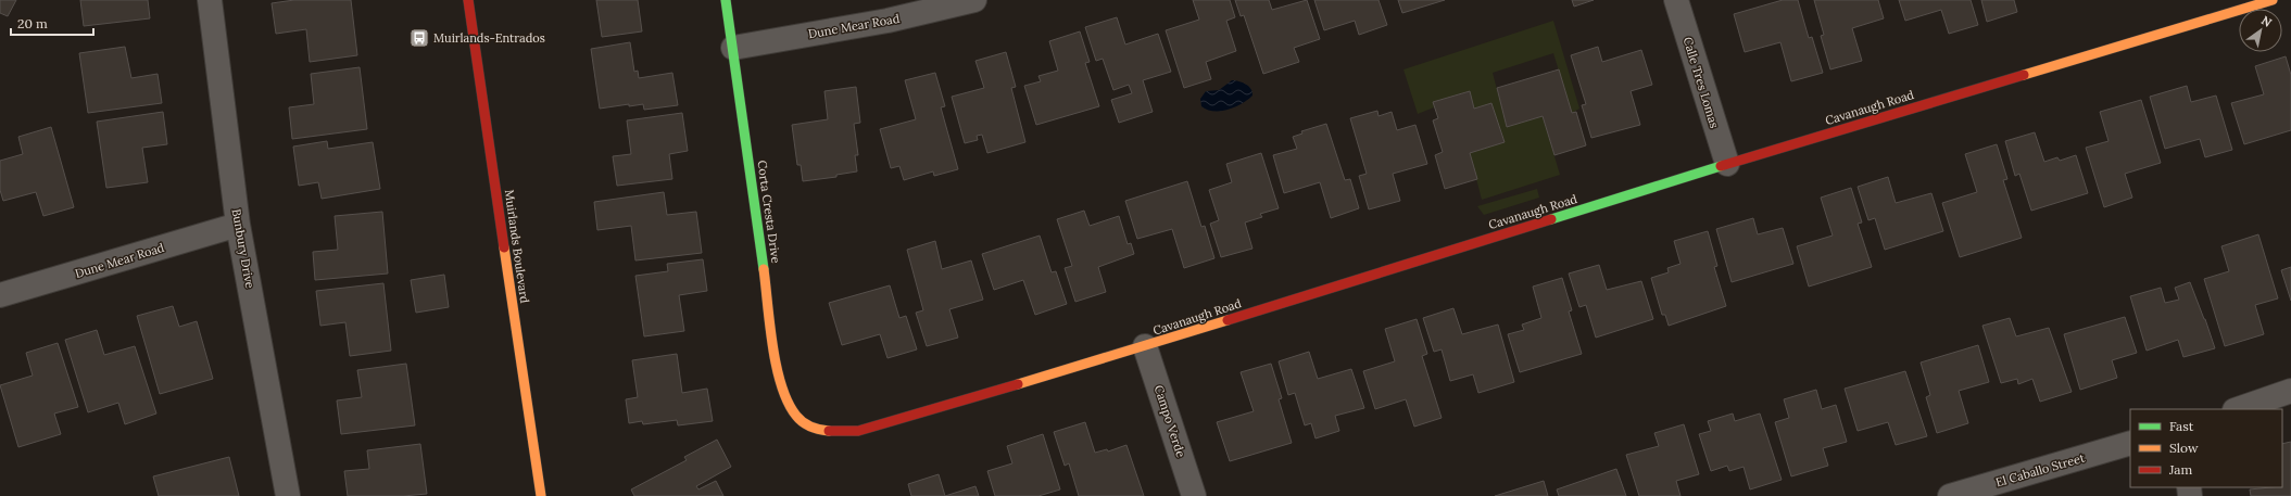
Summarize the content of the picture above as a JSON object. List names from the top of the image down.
{
  "streets": {
    "street": [
      "Dune Mear Road",
      "Calle Tres Lomas",
      "Cavanaugh Road",
      "Corta Cresta Drive",
      "Muirlands Boulevard",
      "Bunbury Drive",
      "Campo Verde",
      "El Caballo Street"
    ]
  },
  "crossings": [
    ["Dune Mear Road", "Corta Cresta Drive"],
    ["Dune Mear Road", "Bunbury Drive"],
    ["Calle Tres Lomas", "Cavanaugh Road"],
    ["Cavanaugh Road", "Corta Cresta Drive"],
    ["Cavanaugh Road", "Campo Verde"]
  ],
  "places": {
    "bus stop": ["Muirlands-Entrados"]
  },
  "legend": ["Fast", "Slow", "Jam"],
  "scale_bar": "20 m",
  "north": "top right"
}
